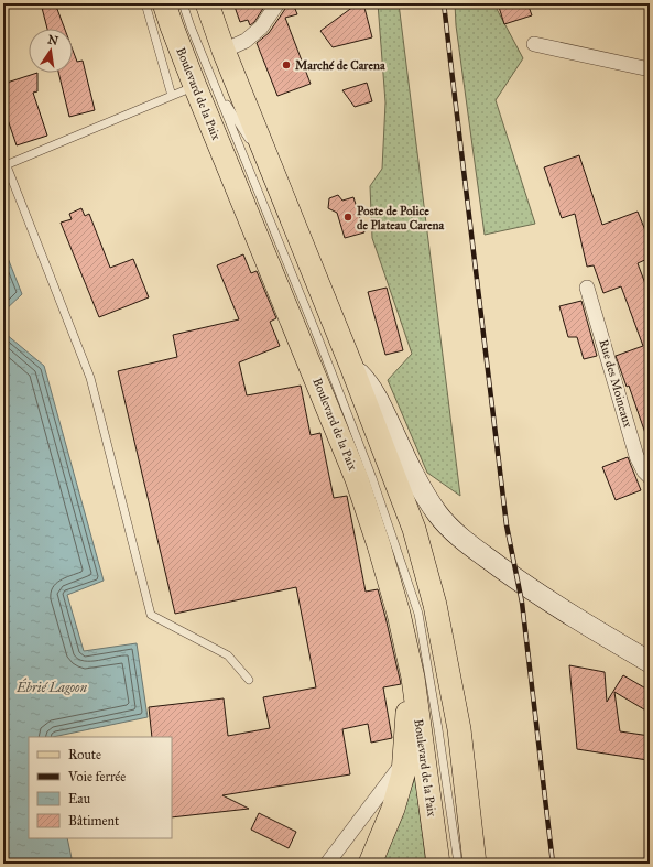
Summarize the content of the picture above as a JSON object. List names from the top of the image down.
{
  "streets": {
    "main road": ["Boulevard de la Paix"],
    "street": ["Rue des Moineaux"]
  },
  "water": ["Ébrié Lagoon"],
  "places": ["Marché de Carena", "Poste de Police de Plateau Carena"],
  "legend": [
    "Route",
    "Voie ferrée",
    "Eau",
    "Bâtiment"
  ],
  "north": "top"
}
